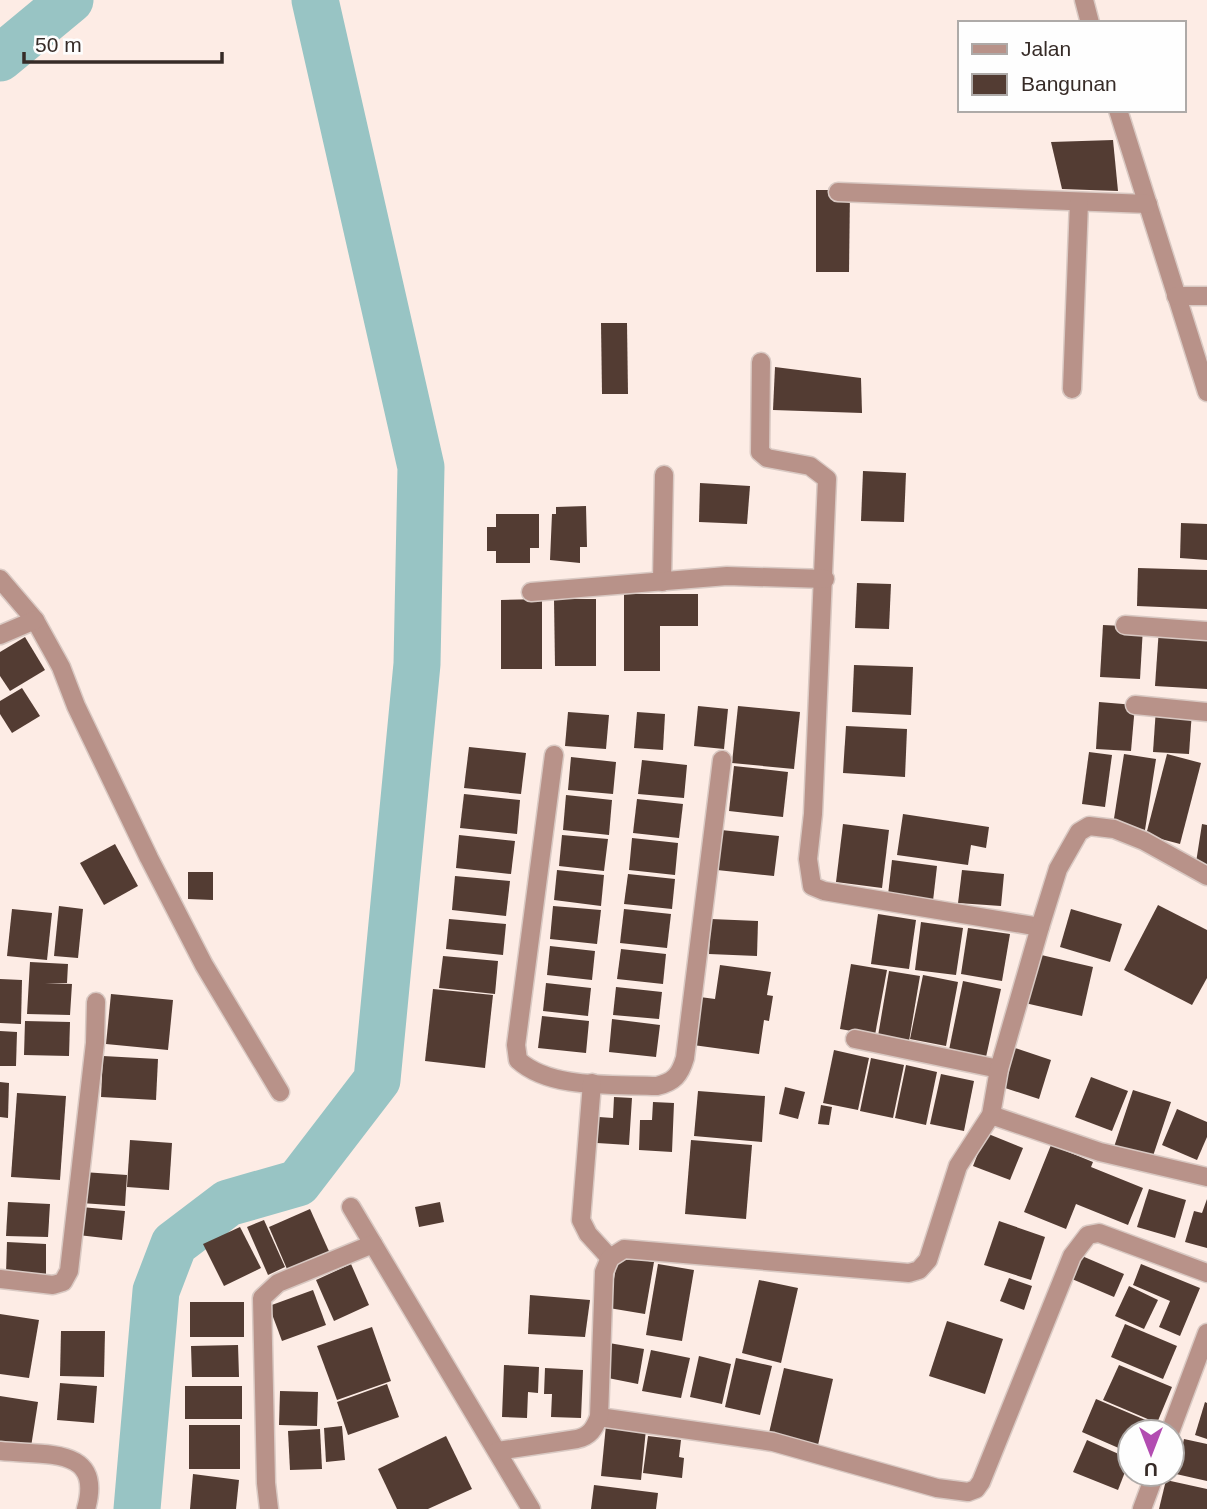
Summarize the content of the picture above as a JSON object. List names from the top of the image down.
{
  "legend": ["Jalan", "Bangunan"],
  "scale_bar": "50 m",
  "north": "bottom"
}
